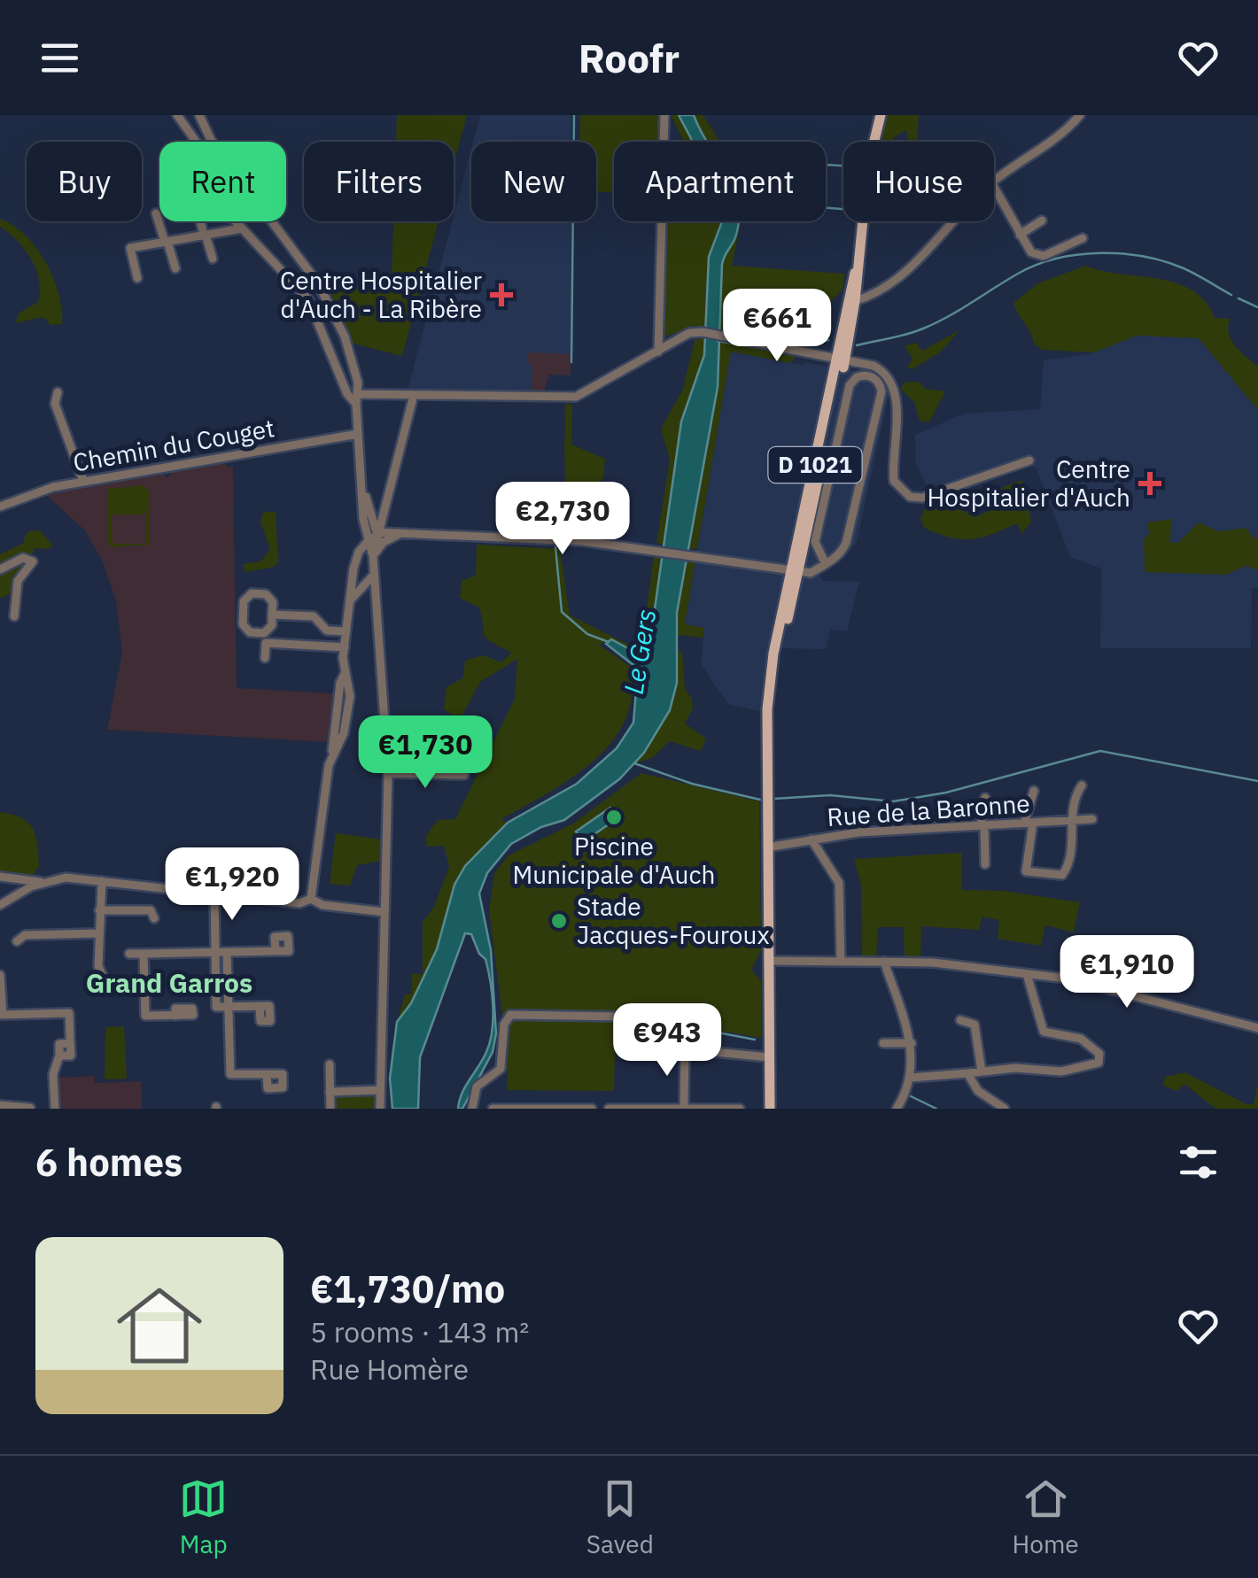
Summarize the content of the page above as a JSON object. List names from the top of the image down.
{
  "streets": {
    "main road": ["D 1021"],
    "street": ["Chemin du Couget", "Rue de la Baronne"]
  },
  "crossings": [
    ["D 1021", "Rue de la Baronne"]
  ],
  "districts": ["Grand Garros"],
  "water": ["Le Gers"],
  "places": {
    "health": ["Centre Hospitalier d'Auch - La Ribère", "Centre Hospitalier d'Auch"],
    "other": ["Piscine Municipale d'Auch", "Stade Jacques-Fouroux"]
  },
  "page": {
    "header": "Roofr",
    "chip": [
      "Buy",
      "Rent",
      "Filters",
      "New",
      "Apartment",
      "House"
    ],
    "price": [
      "€661",
      "€2,730",
      "€1,730",
      "€1,920",
      "€1,910",
      "€943"
    ],
    "heading": "6 homes",
    "list": [
      {
        "name": "€1,730/mo",
        "note": "5 rooms · 143 m² · Rue Homère"
      }
    ],
    "tabs": ["Map", "Saved", "Home"]
  }
}
